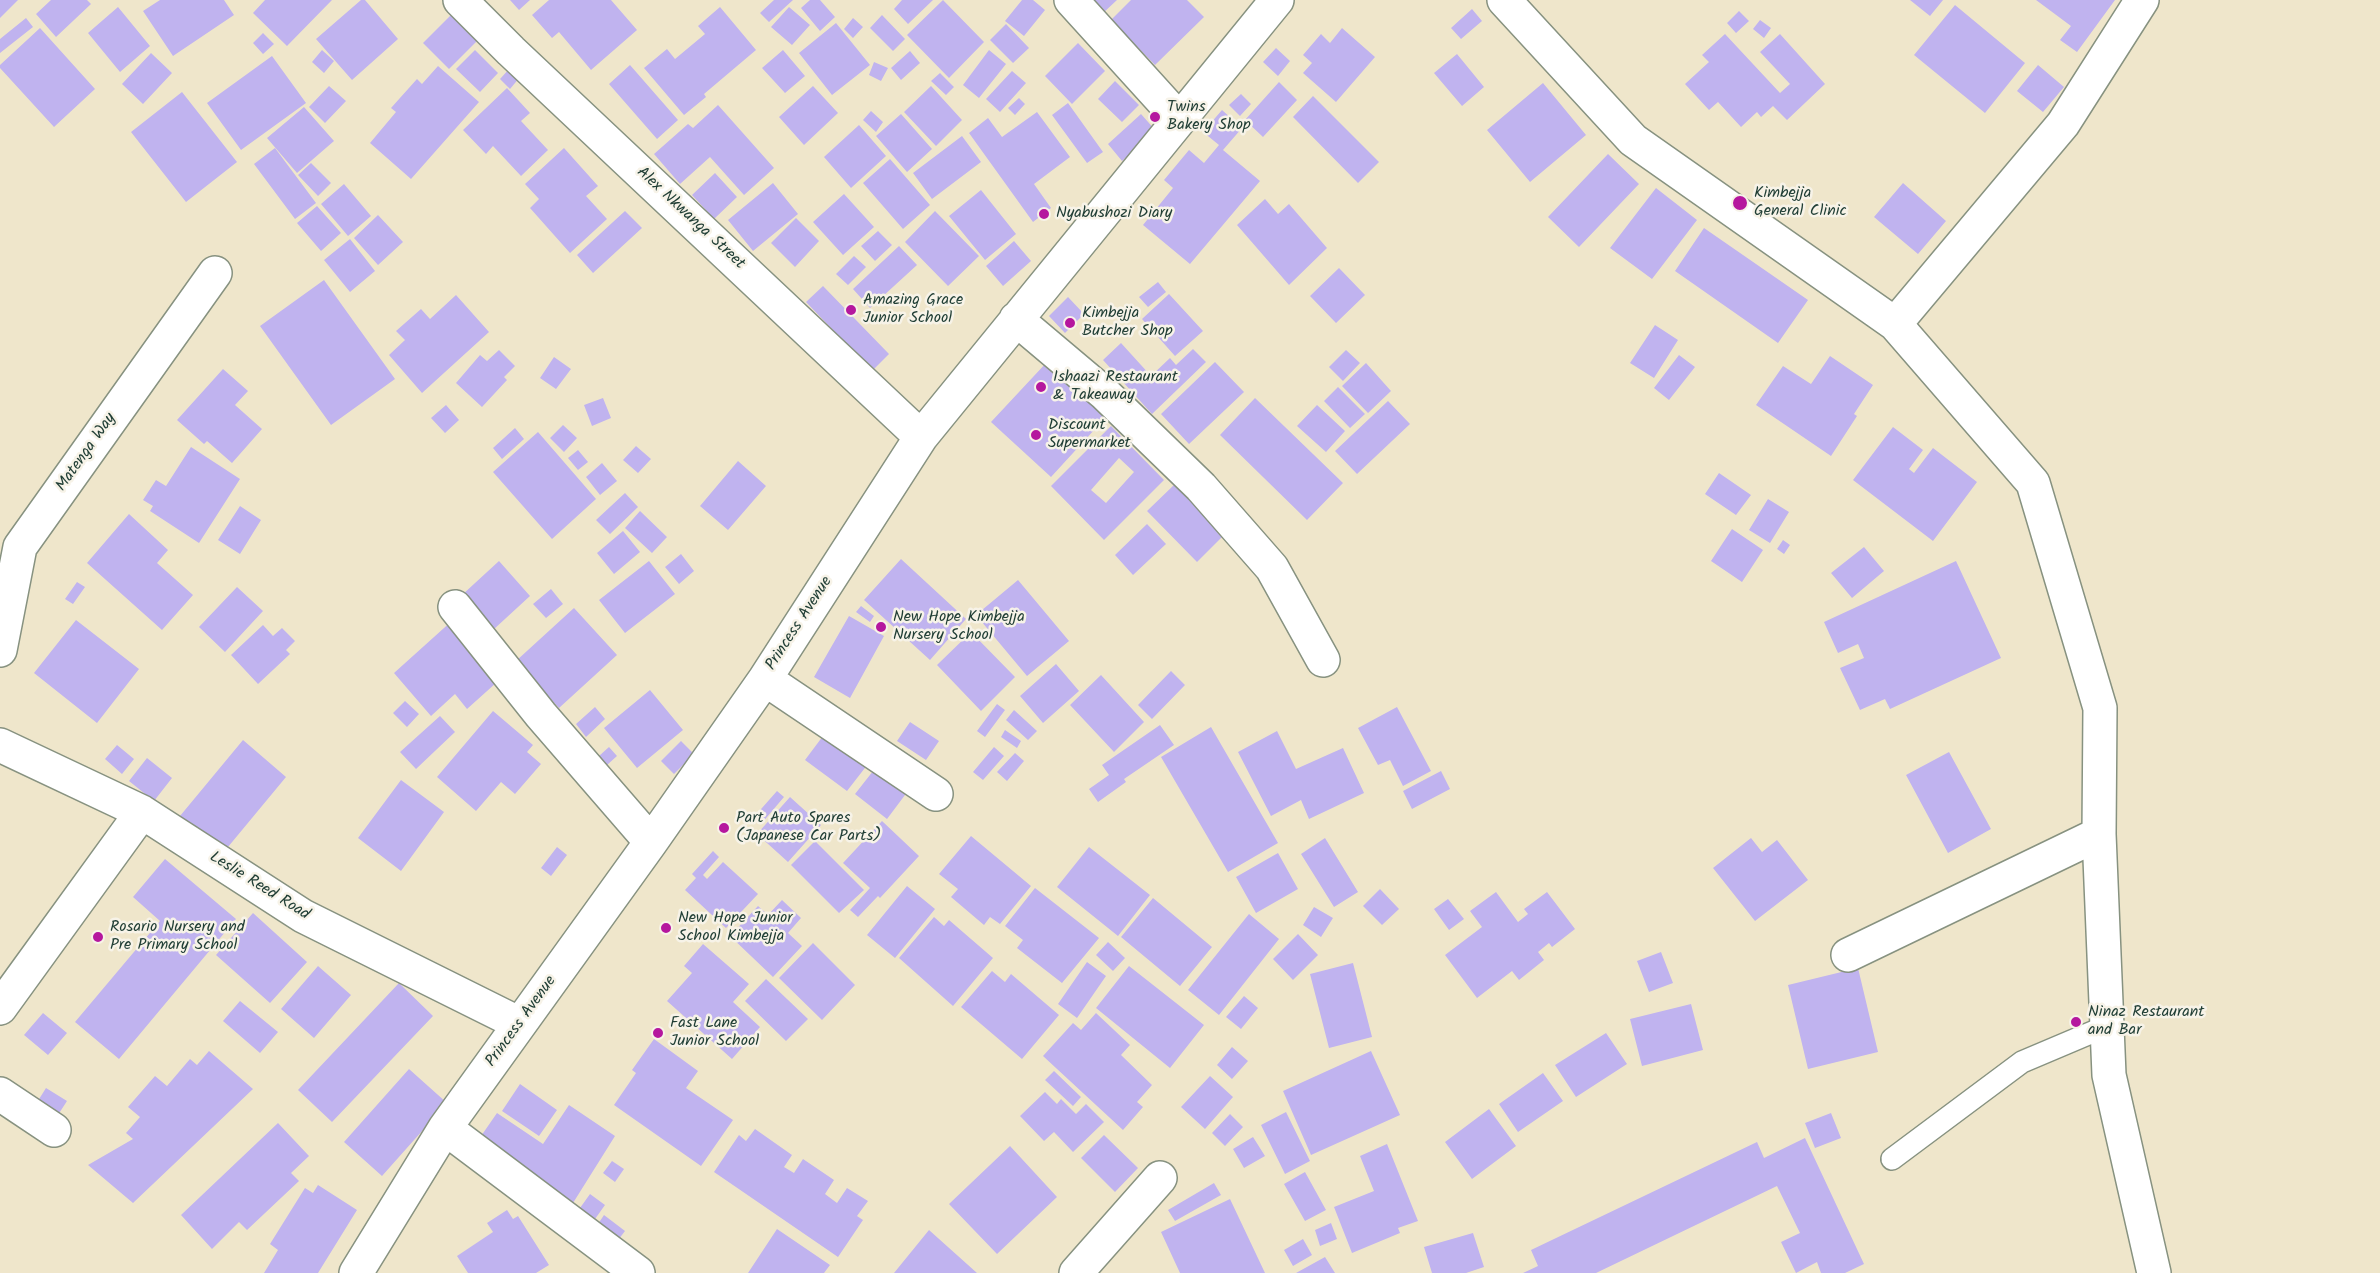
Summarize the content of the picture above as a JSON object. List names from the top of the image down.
{
  "streets": {
    "street": [
      "Alex Nkwanga Street",
      "Matenga Way",
      "Princess Avenue",
      "Leslie Reed Road"
    ]
  },
  "crossings": [
    ["Alex Nkwanga Street", "Princess Avenue"],
    ["Princess Avenue", "Leslie Reed Road"]
  ],
  "places": [
    "Twins Bakery Shop",
    "Kimbejja General Clinic",
    "Nyabushozi Diary",
    "Amazing Grace Junior School",
    "Kimbejja Butcher Shop",
    "Ishaazi Restaurant & Takeaway",
    "Discount Supermarket",
    "New Hope Kimbejja Nursery School",
    "Part Auto Spares (Japanese Car Parts)",
    "New Hope Junior School Kimbejja",
    "Rosario Nursery and Pre Primary School",
    "Ninaz Restaurant and Bar",
    "Fast Lane Junior School"
  ]
}
